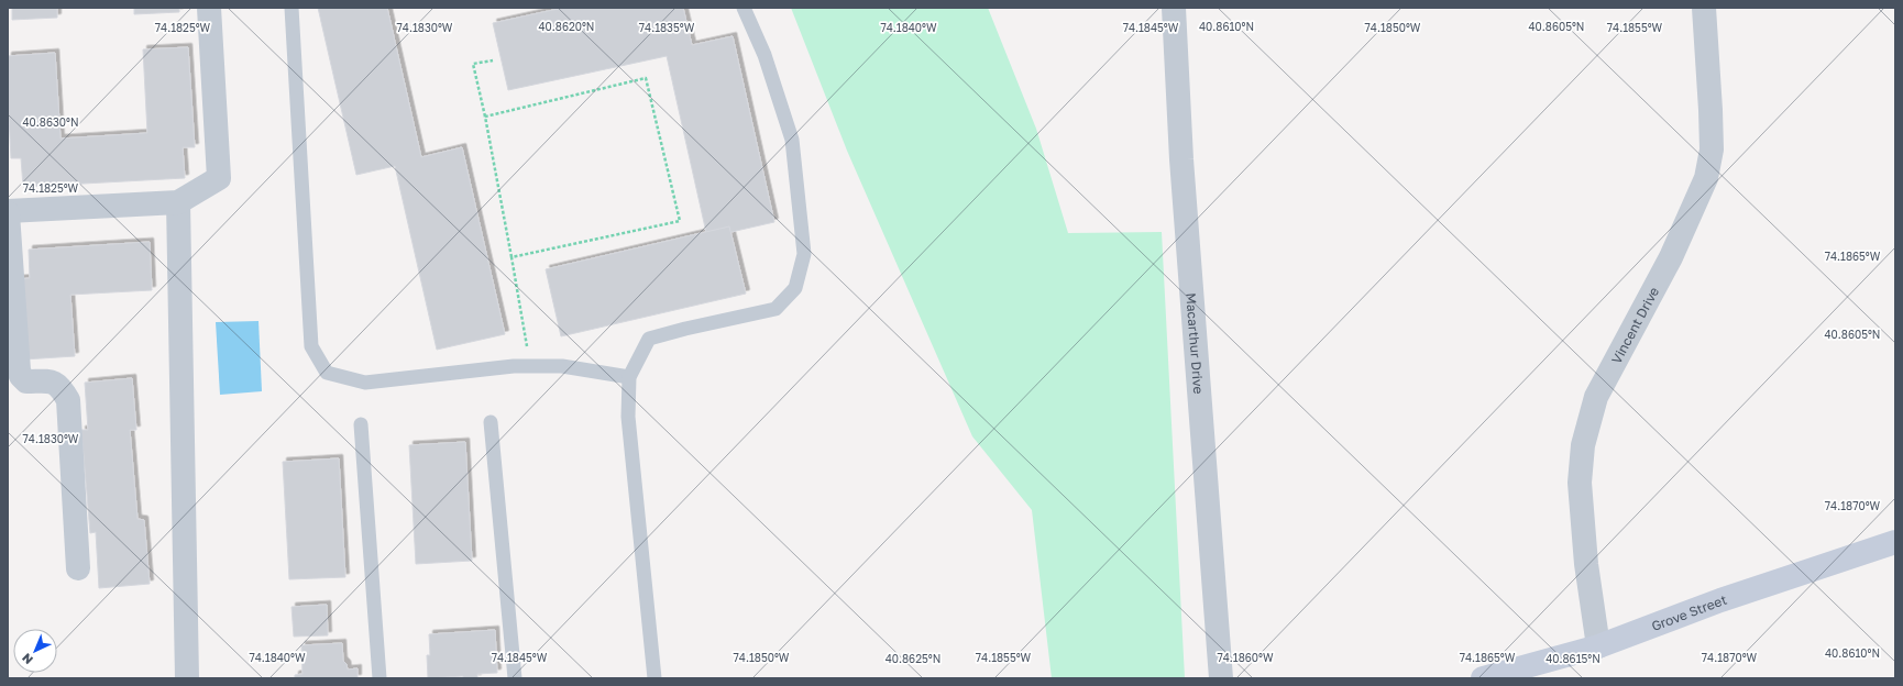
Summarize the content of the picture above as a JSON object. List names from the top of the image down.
{
  "streets": {
    "street": ["Vincent Drive", "Macarthur Drive", "Grove Street"]
  },
  "crossings": [
    ["Vincent Drive", "Grove Street"]
  ],
  "north": "bottom left",
  "coordinates": [
    "40.8620°N",
    "40.8610°N",
    "40.8605°N",
    "74.1825°W",
    "74.1830°W",
    "74.1835°W",
    "74.1840°W",
    "74.1845°W",
    "74.1850°W",
    "74.1855°W",
    "40.8630°N",
    "74.1865°W",
    "74.1870°W",
    "74.1860°W",
    "40.8625°N",
    "40.8615°N"
  ]
}
